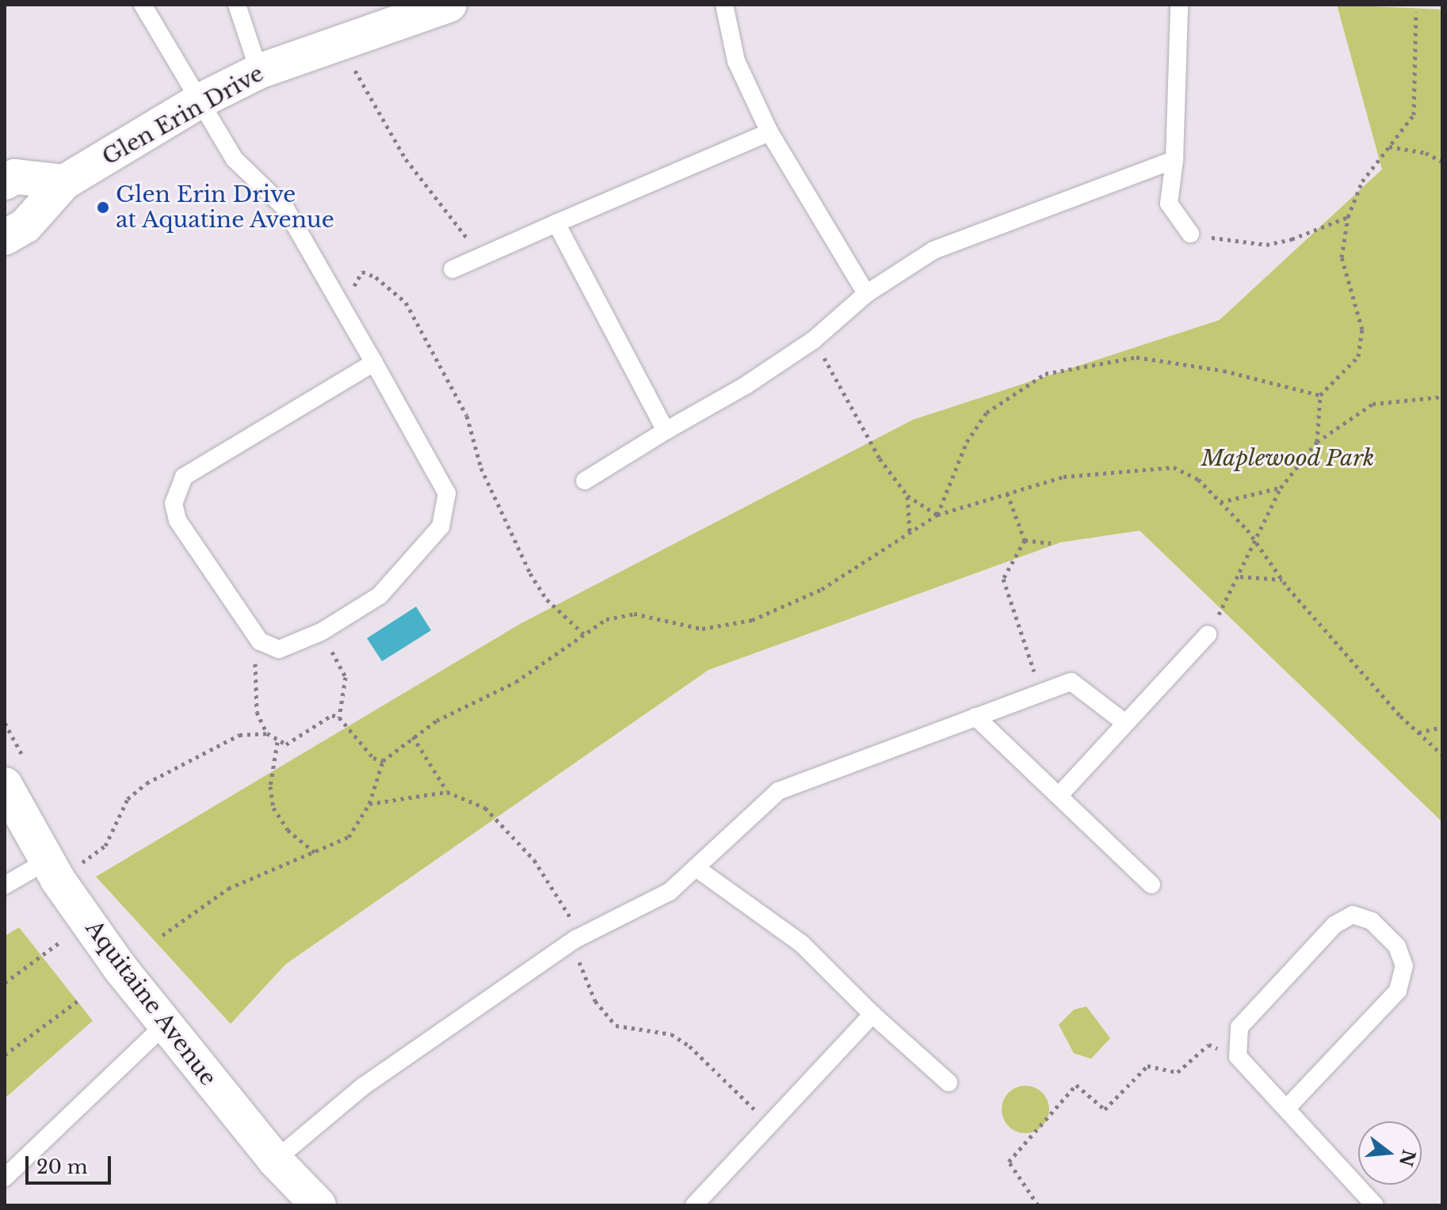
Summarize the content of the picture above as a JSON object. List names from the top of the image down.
{
  "streets": {
    "street": ["Glen Erin Drive", "Aquitaine Avenue"]
  },
  "parks": ["Maplewood Park"],
  "places": ["Glen Erin Drive at Aquatine Avenue"],
  "scale_bar": "20 m",
  "north": "right"
}
